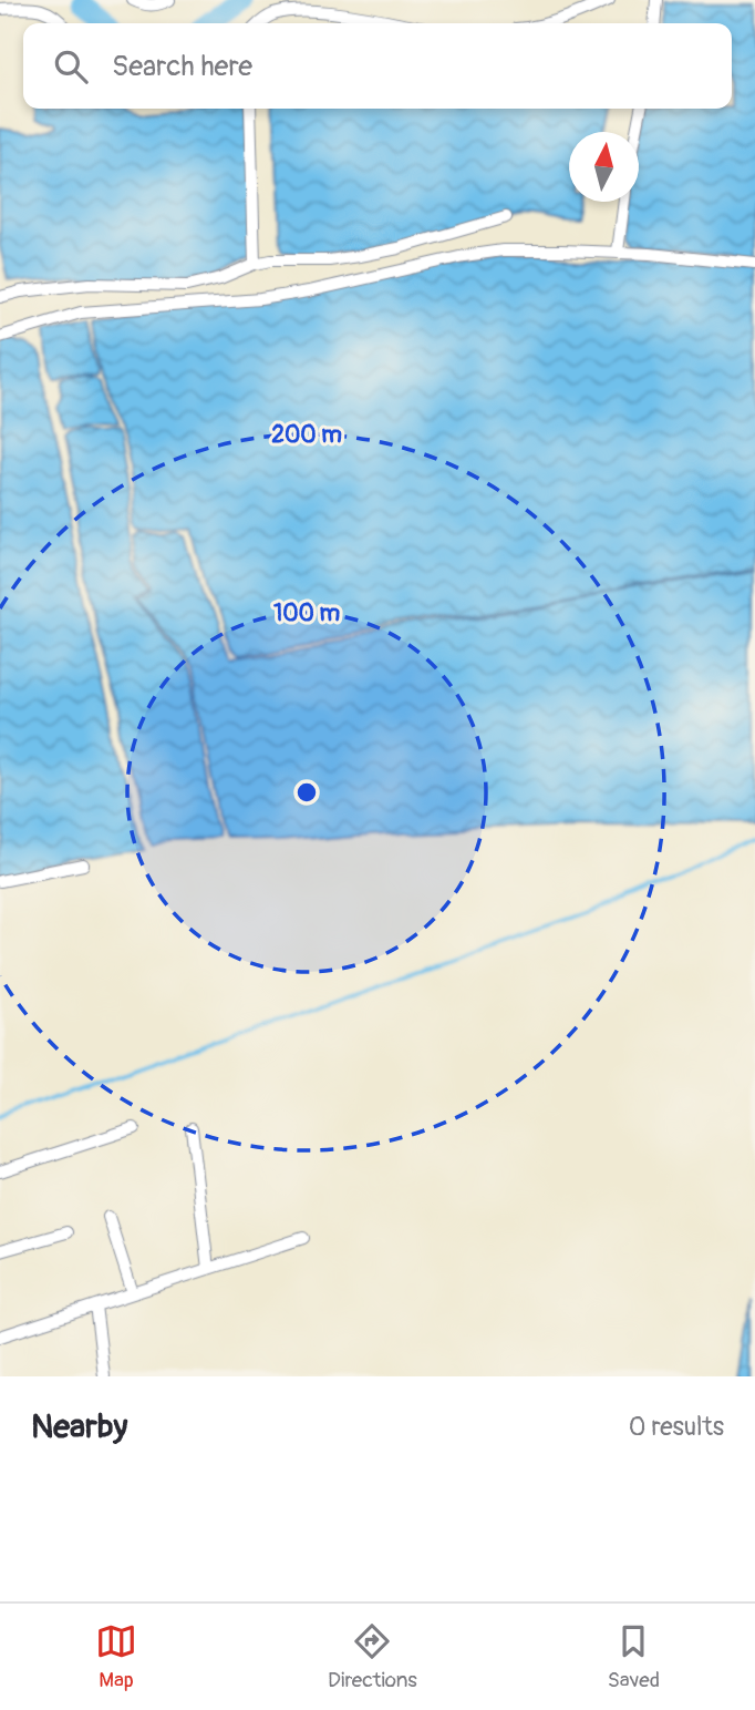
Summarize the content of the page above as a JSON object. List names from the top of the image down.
{
  "north": "top",
  "page": {
    "search": "Search here",
    "heading": ["Nearby", "0 results"],
    "nav": ["Map", "Directions", "Saved"]
  },
  "rings": ["200 m", "100 m"]
}
